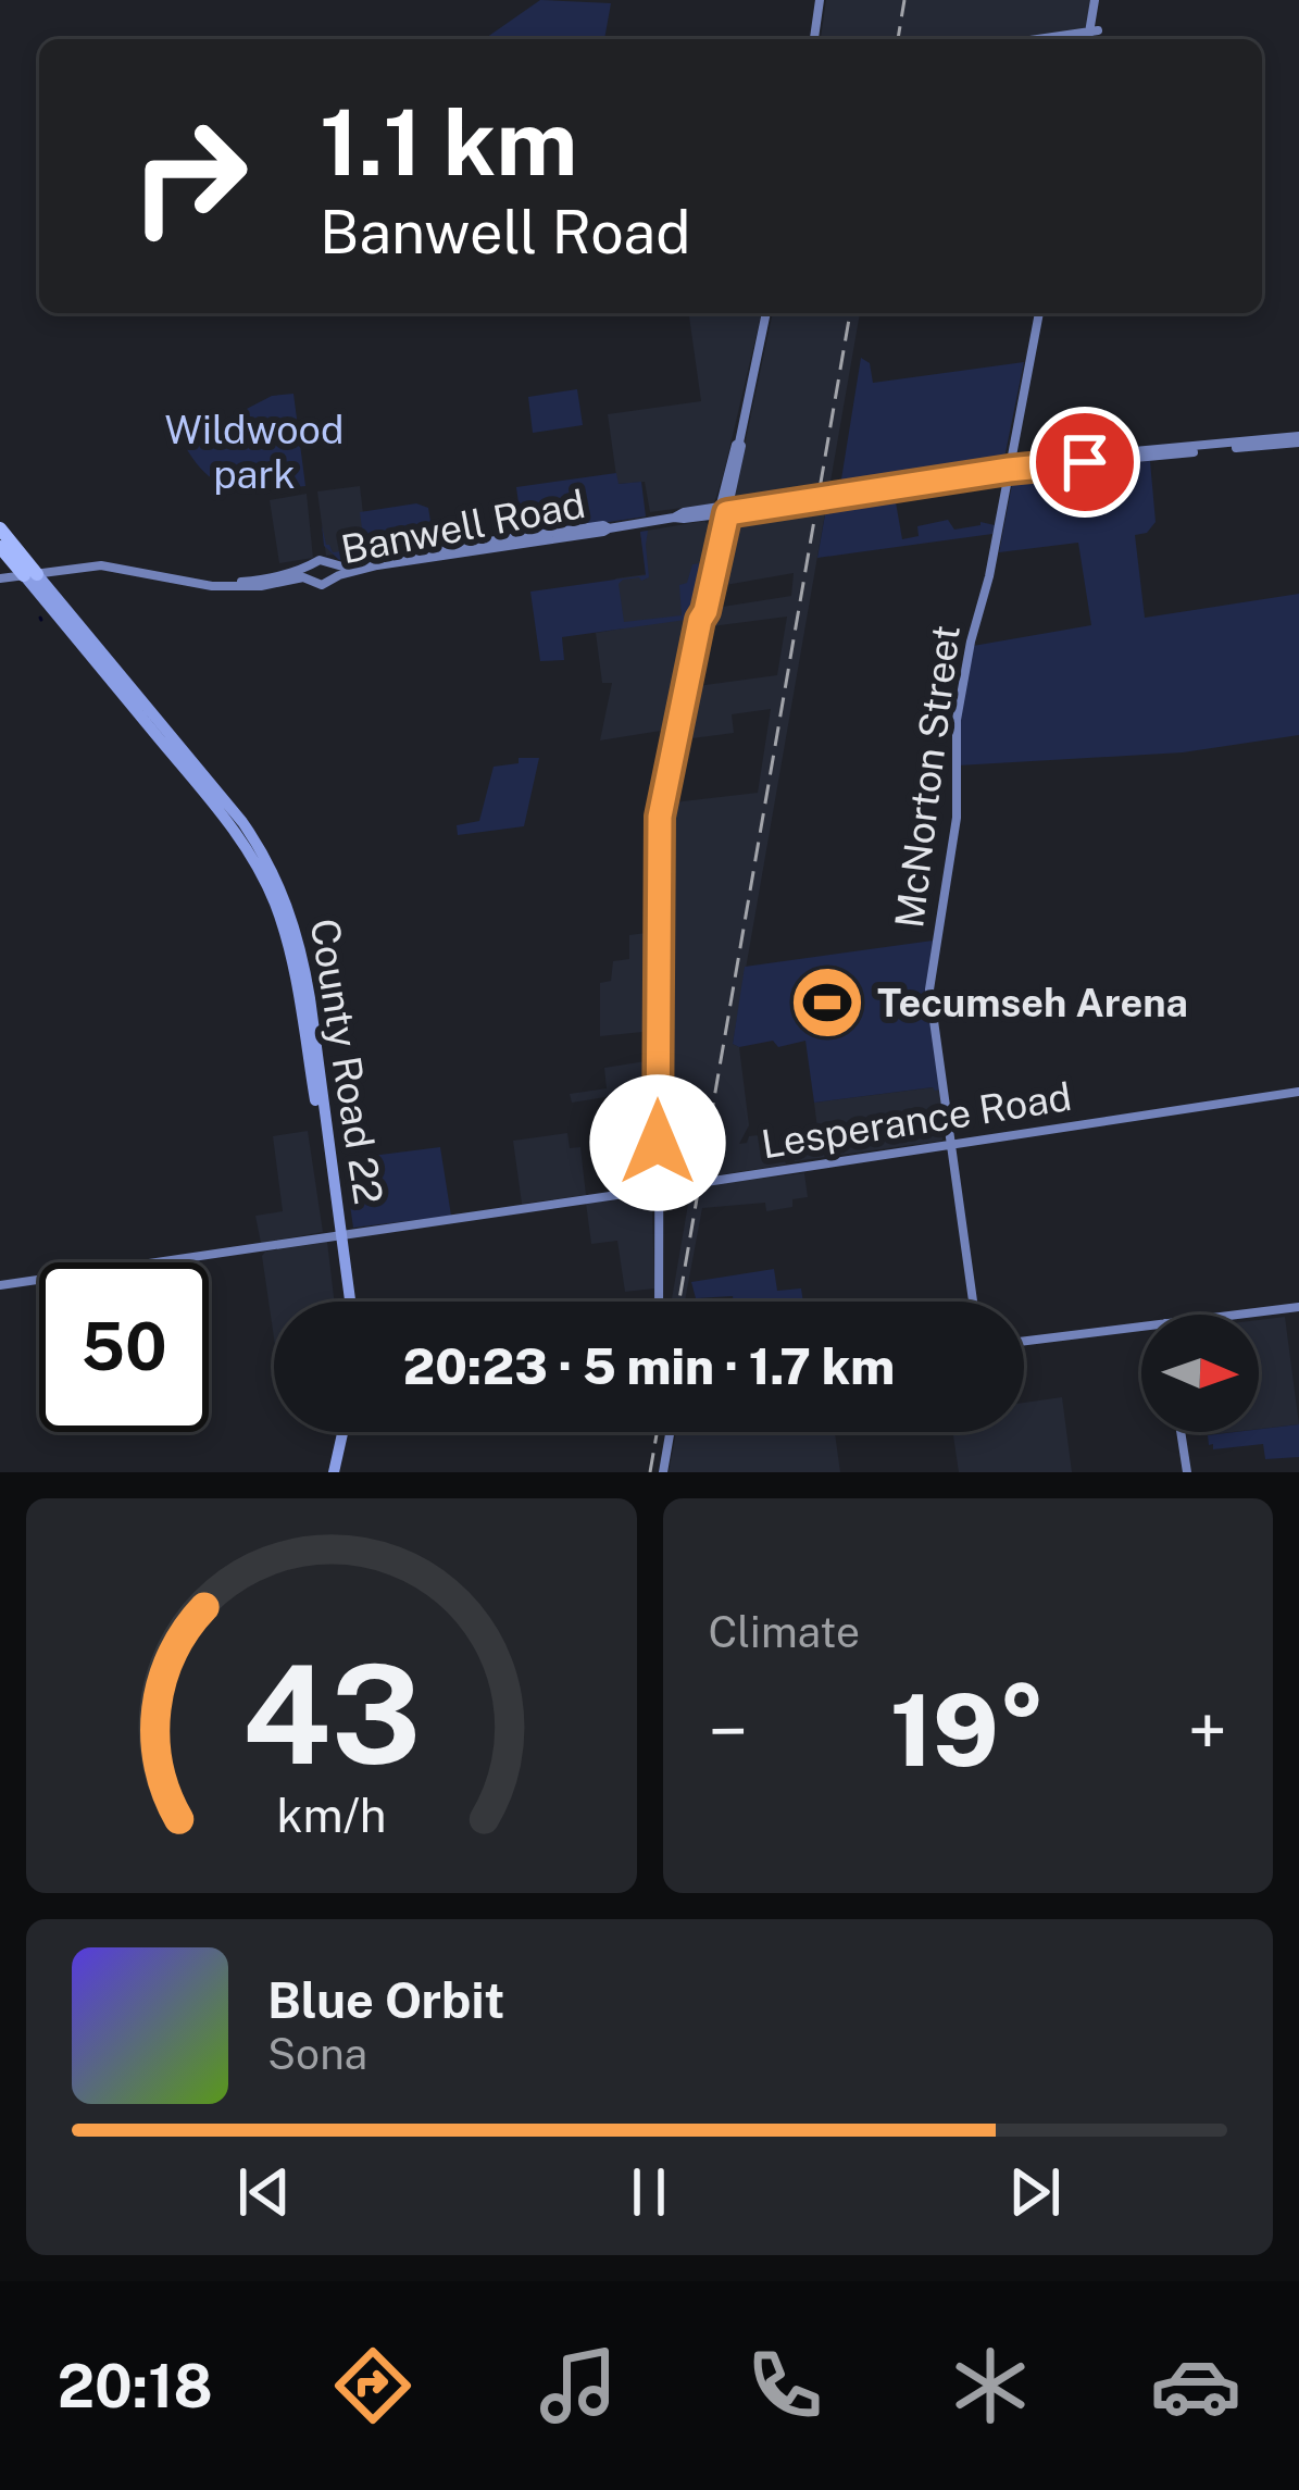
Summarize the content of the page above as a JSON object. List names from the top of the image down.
{
  "streets": {
    "main road": [
      "Banwell Road",
      "McNorton Street",
      "County Road 22",
      "Lesperance Road"
    ]
  },
  "crossings": [
    ["Banwell Road", "McNorton Street"],
    ["Banwell Road", "County Road 22"],
    ["McNorton Street", "Lesperance Road"],
    ["County Road 22", "Lesperance Road"]
  ],
  "parks": ["Wildwood park"],
  "places": {
    "sports": ["Tecumseh Arena"]
  },
  "north": "right",
  "page": {
    "turn": ["1.1 km", "Banwell Road"],
    "limit": "50",
    "trip": "20:23 · 5 min · 1.7 km",
    "tile": "Climate",
    "heat": ["−", "19°", "+"],
    "song": ["Blue Orbit", "Sona"],
    "tabs": "20:18",
    "gauge": ["43", "km/h"]
  }
}
